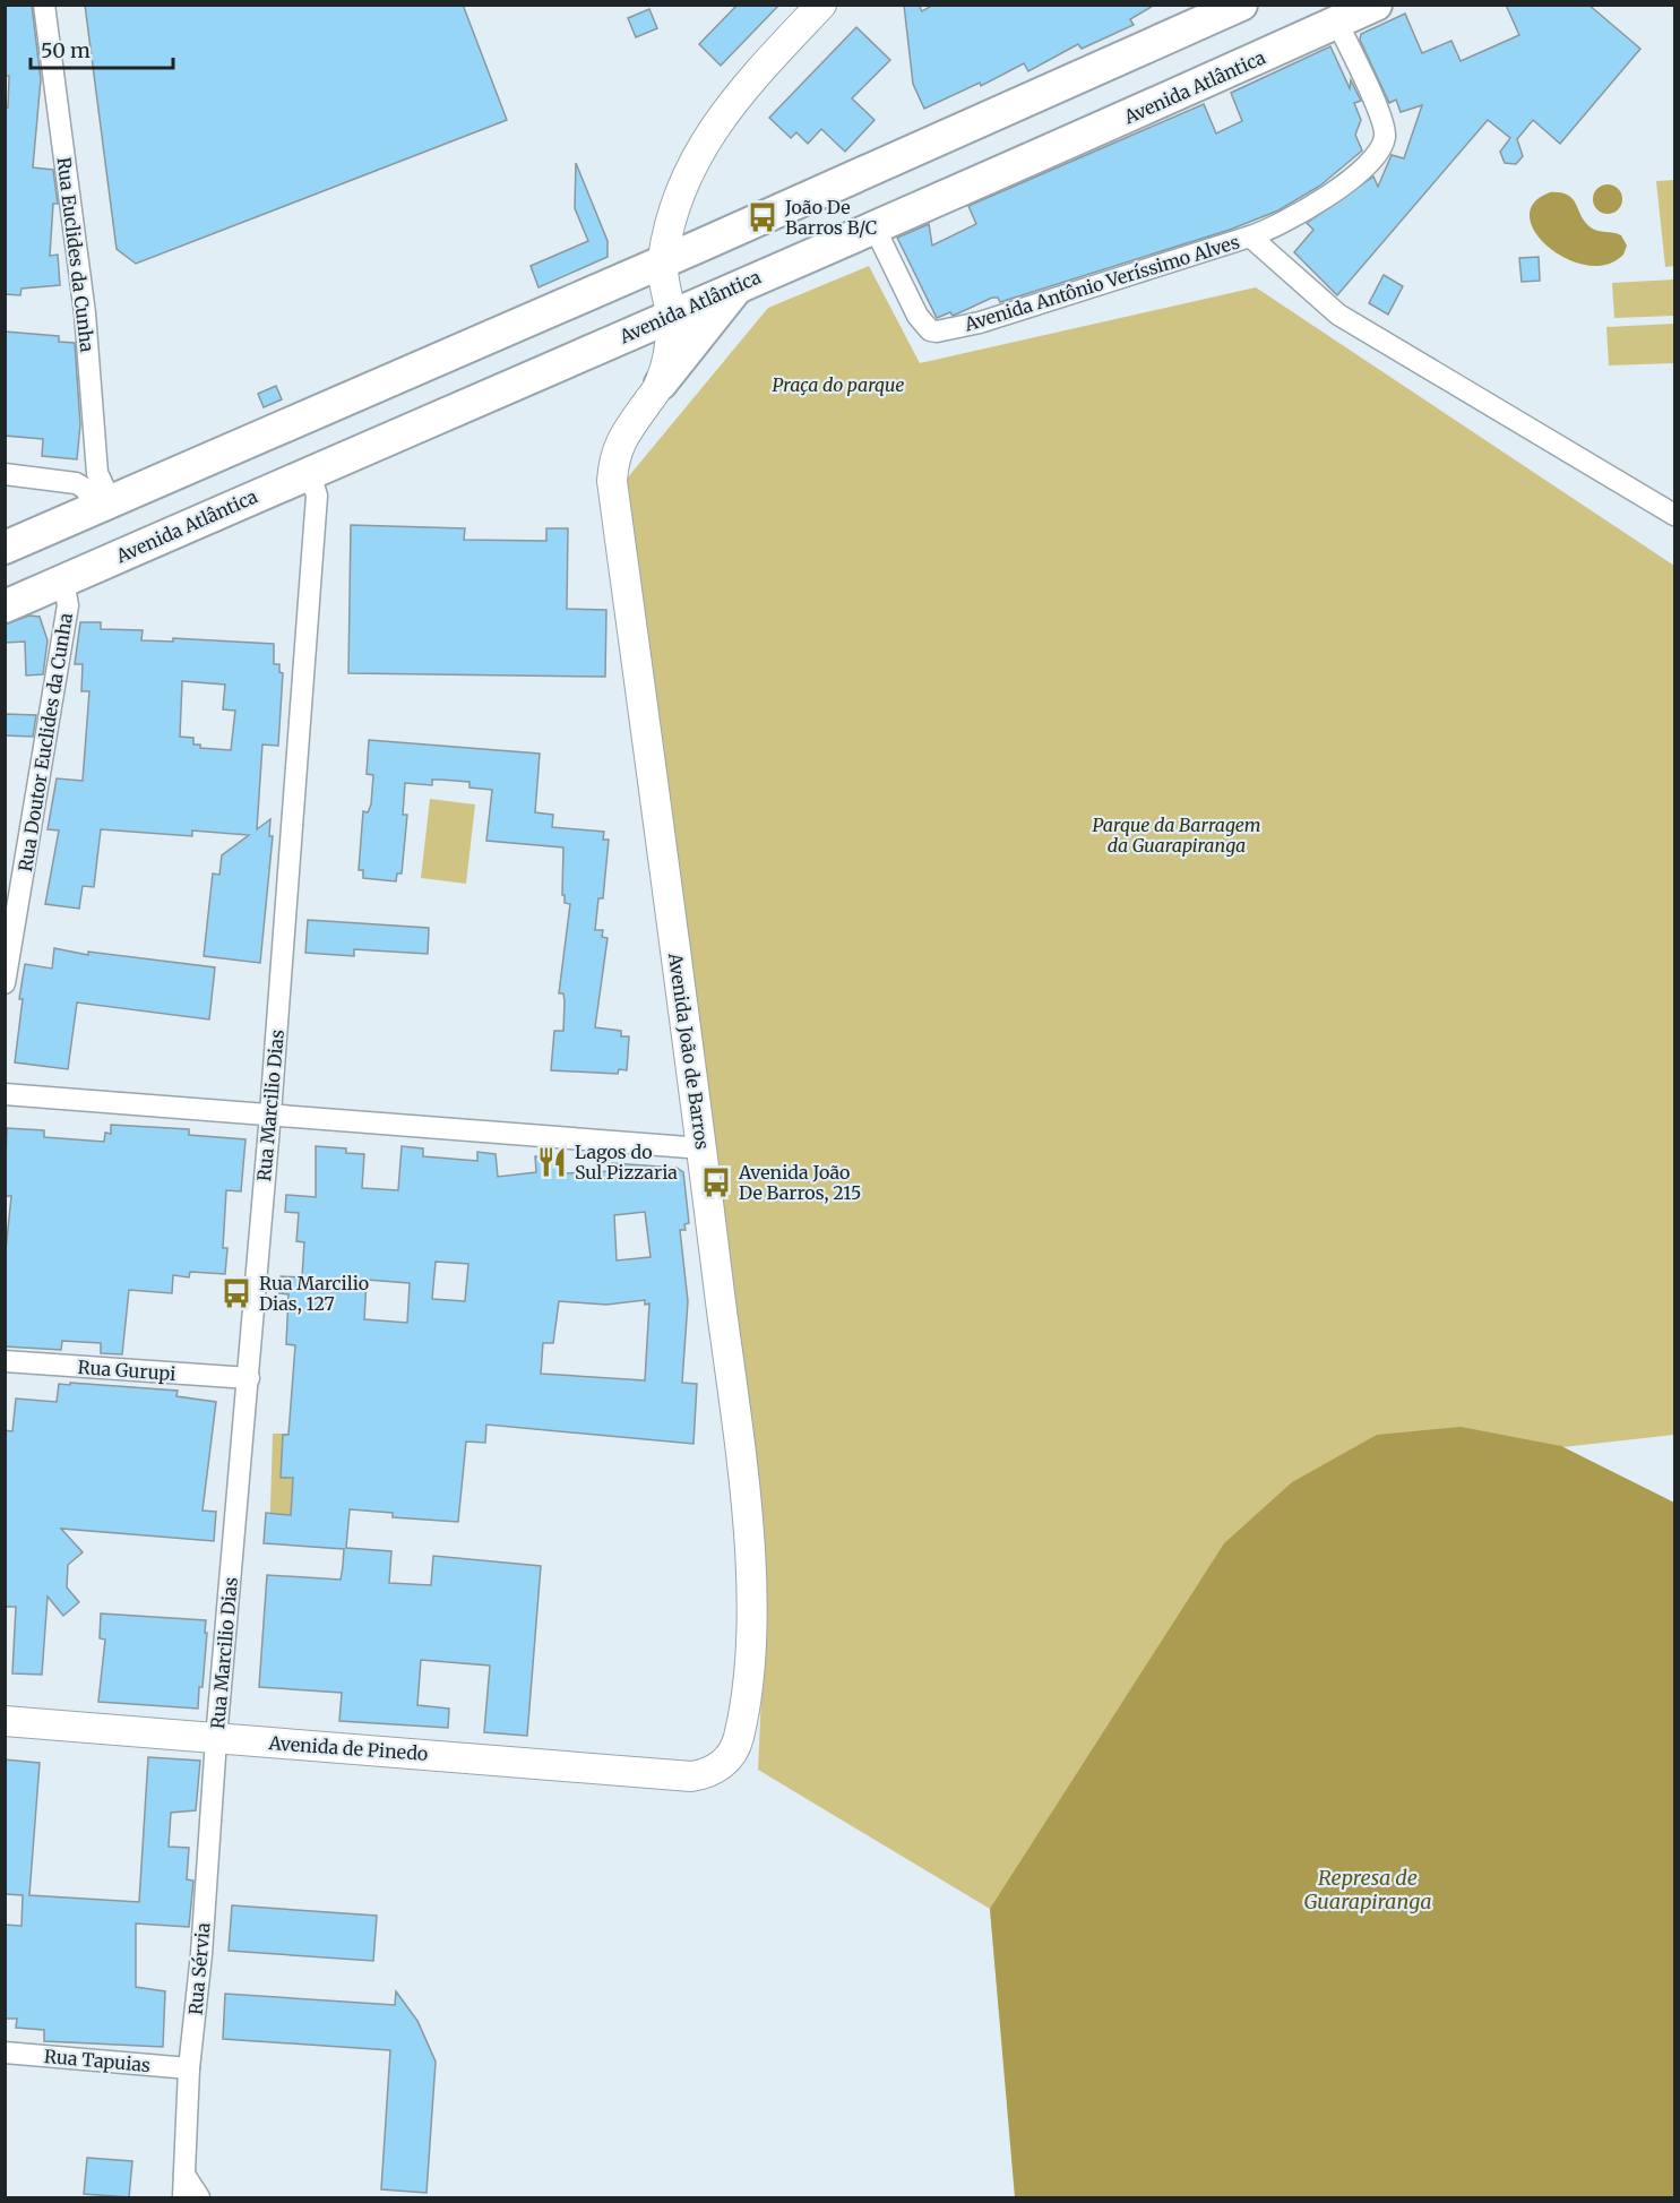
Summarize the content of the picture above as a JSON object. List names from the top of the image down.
{
  "streets": {
    "main road": ["Avenida Atlântica"],
    "street": [
      "Rua Euclides da Cunha",
      "Avenida Antônio Veríssimo Alves",
      "Rua Doutor Euclides da Cunha",
      "Avenida João de Barros",
      "Rua Marcilio Dias",
      "Rua Gurupi",
      "Avenida de Pinedo",
      "Rua Sérvia",
      "Rua Tapuias"
    ]
  },
  "crossings": [
    ["Avenida Atlântica", "Avenida Antônio Veríssimo Alves"],
    ["Avenida Atlântica", "Rua Doutor Euclides da Cunha"],
    ["Avenida Atlântica", "Avenida João de Barros"],
    ["Avenida Atlântica", "Rua Marcilio Dias"],
    ["Avenida João de Barros", "Avenida de Pinedo"],
    ["Rua Marcilio Dias", "Rua Gurupi"],
    ["Rua Marcilio Dias", "Avenida de Pinedo"],
    ["Rua Marcilio Dias", "Rua Sérvia"],
    ["Avenida de Pinedo", "Rua Sérvia"],
    ["Rua Sérvia", "Rua Tapuias"]
  ],
  "water": ["Represa de Guarapiranga"],
  "parks": ["Praça do parque", "Parque da Barragem da Guarapiranga"],
  "places": {
    "bus stop": ["João De Barros B/C", "Avenida João De Barros, 215", "Rua Marcilio Dias, 127"],
    "restaurant": ["Lagos do Sul Pizzaria"]
  },
  "scale_bar": "50 m"
}
